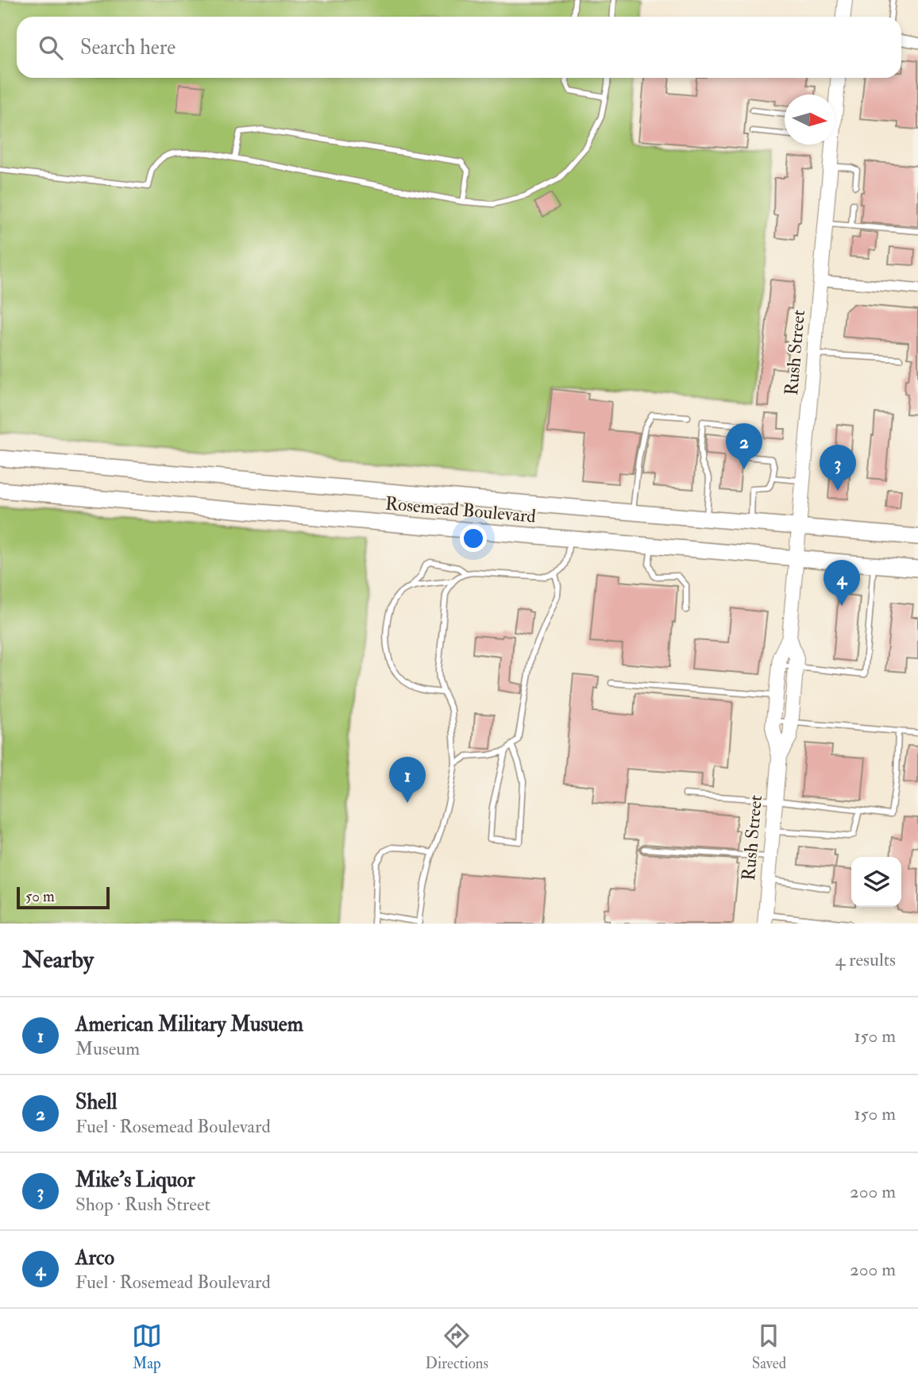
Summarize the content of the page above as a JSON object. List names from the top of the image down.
{
  "streets": {
    "main road": ["Rosemead Boulevard"],
    "street": ["Rush Street"]
  },
  "crossings": [
    ["Rush Street", "Rosemead Boulevard"]
  ],
  "scale_bar": "50 m",
  "north": "right",
  "page": {
    "search": "Search here",
    "pins": [
      "2",
      "3",
      "4",
      "1"
    ],
    "scale": "50 m",
    "heading": ["Nearby", "4 results"],
    "list": [
      {
        "mark": "1",
        "name": "American Military Musuem",
        "note": "Museum",
        "value": "150 m"
      },
      {
        "mark": "2",
        "name": "Shell",
        "note": "Fuel · Rosemead Boulevard",
        "value": "150 m"
      },
      {
        "mark": "3",
        "name": "Mike's Liquor",
        "note": "Shop · Rush Street",
        "value": "200 m"
      },
      {
        "mark": "4",
        "name": "Arco",
        "note": "Fuel · Rosemead Boulevard",
        "value": "200 m"
      }
    ],
    "nav": ["Map", "Directions", "Saved"]
  }
}
